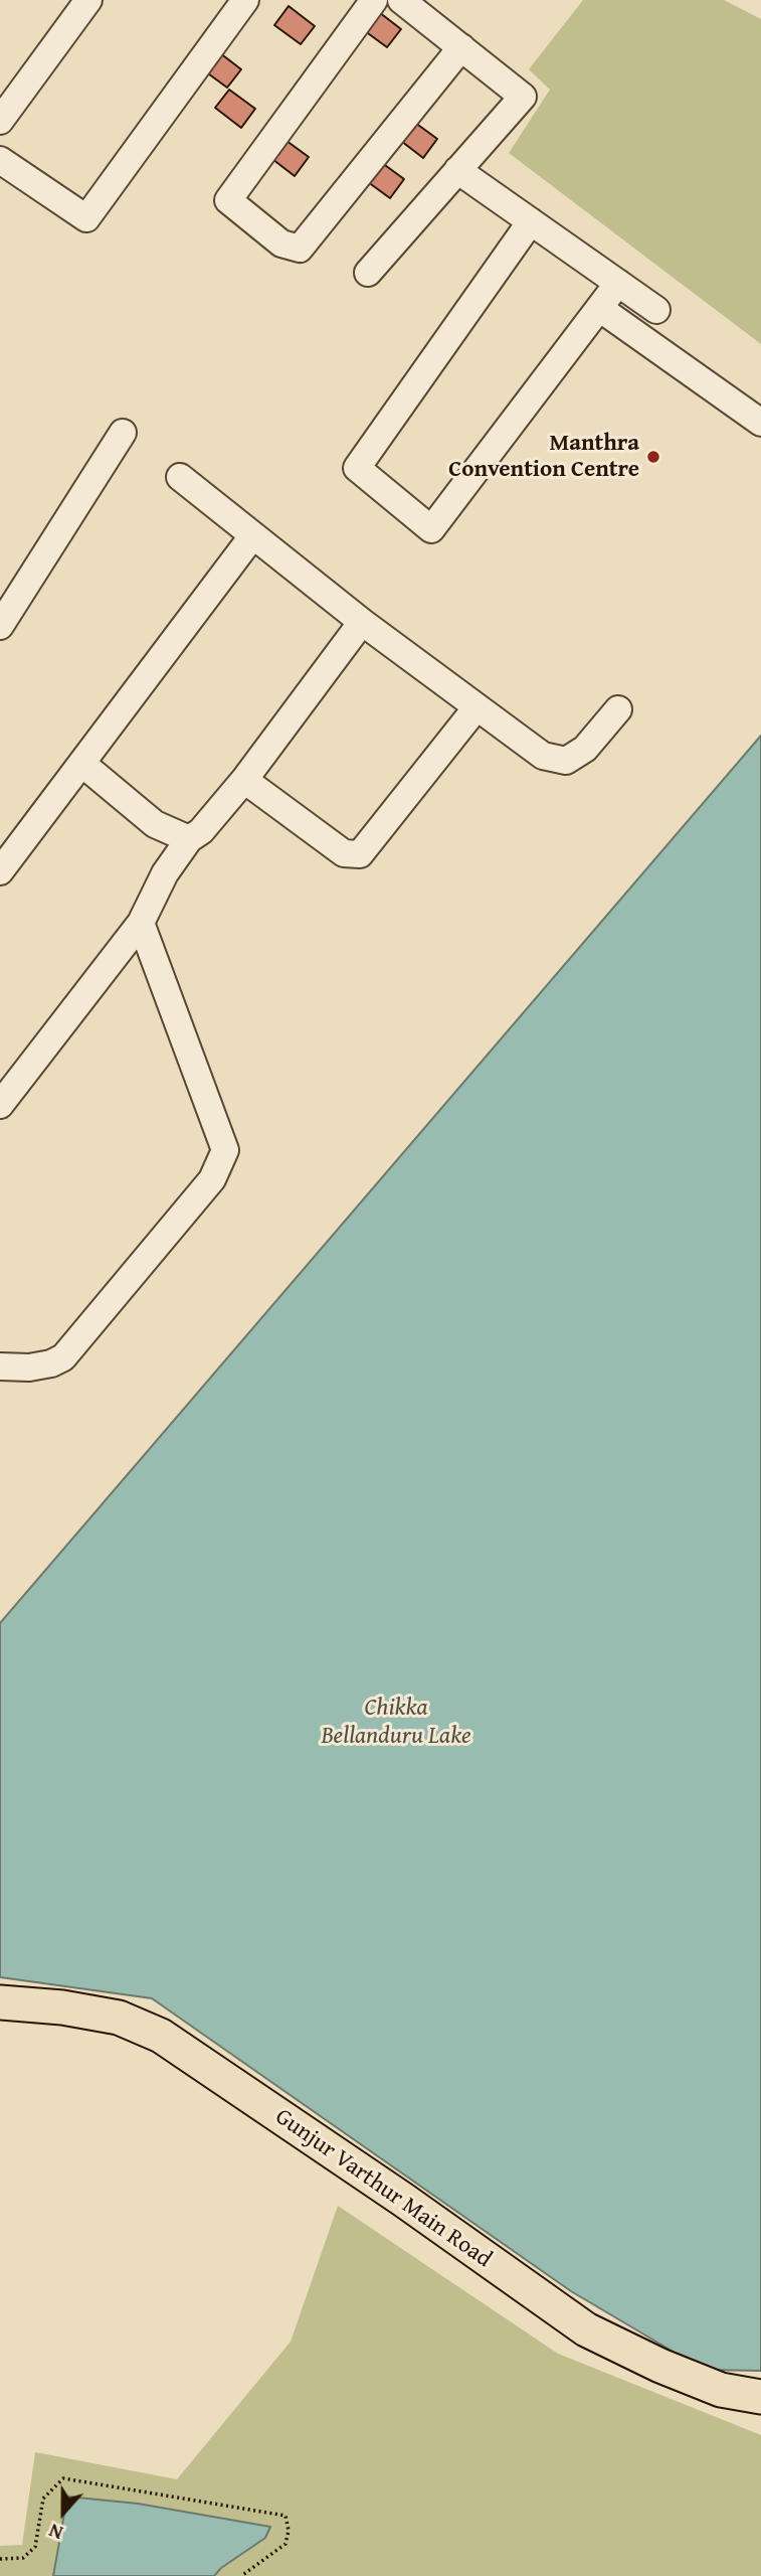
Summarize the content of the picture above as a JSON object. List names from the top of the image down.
{
  "streets": {
    "main road": ["Gunjur Varthur Main Road"]
  },
  "water": ["Chikka Bellanduru Lake"],
  "places": ["Manthra Convention Centre"],
  "north": "bottom"
}
